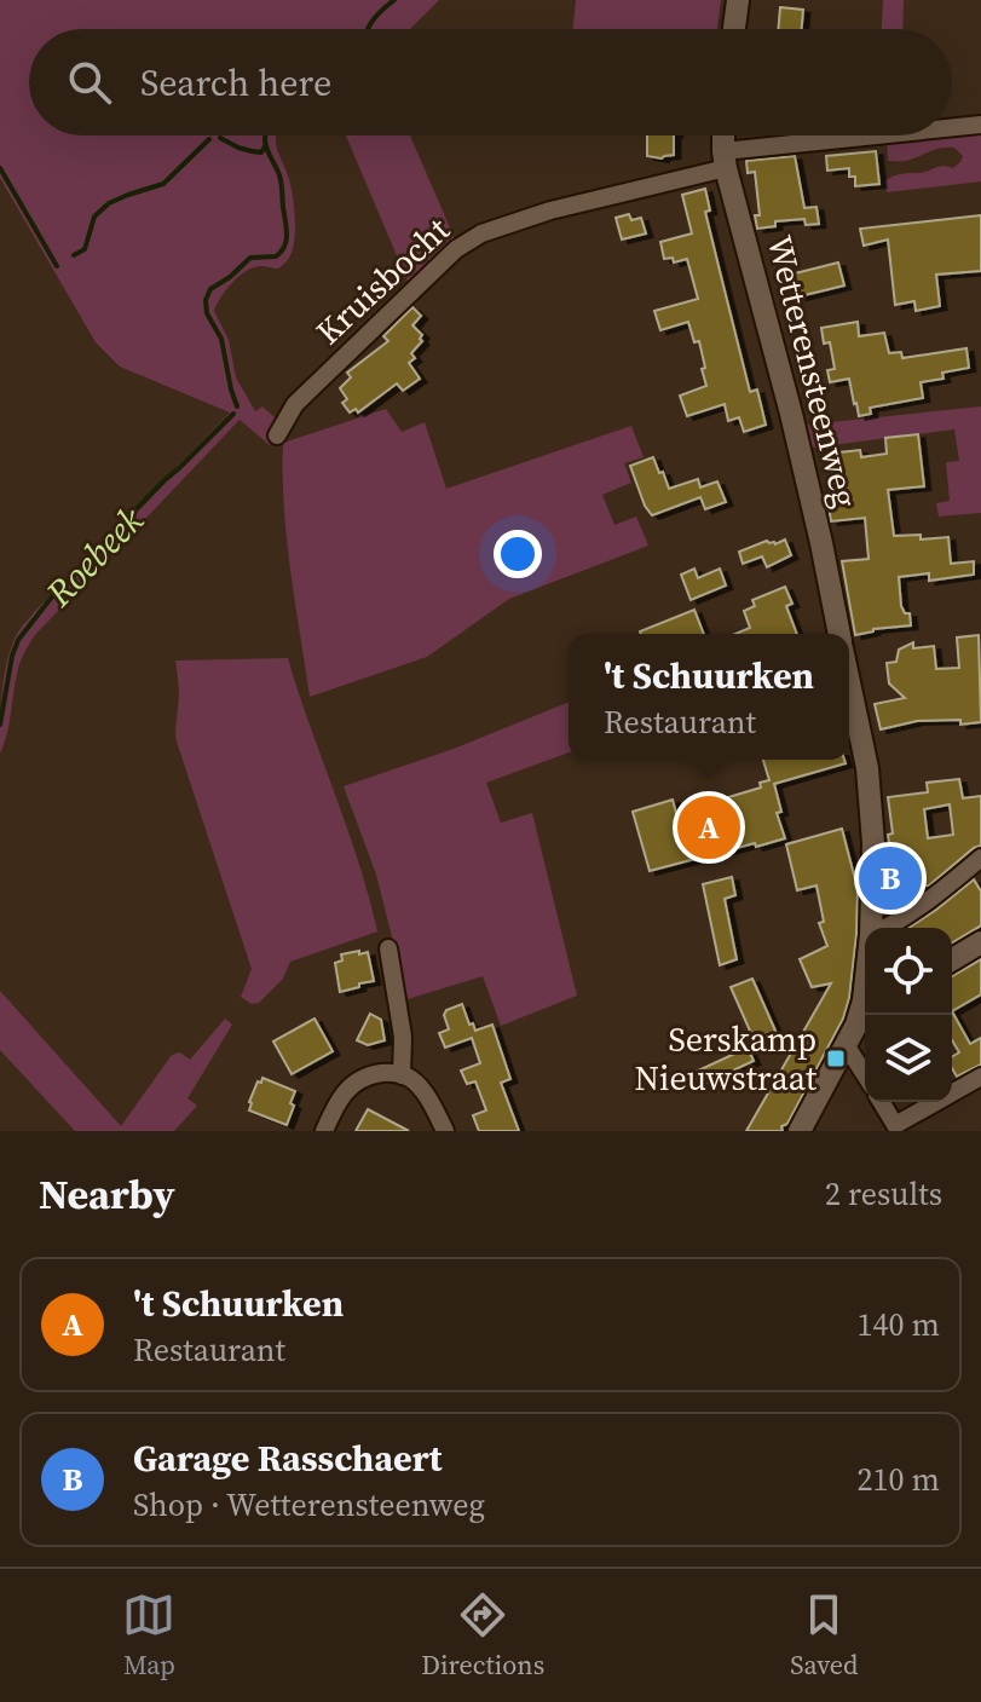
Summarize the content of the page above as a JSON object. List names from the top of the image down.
{
  "streets": {
    "street": ["Kruisbocht", "Wetterensteenweg"]
  },
  "crossings": [
    ["Kruisbocht", "Wetterensteenweg"]
  ],
  "water": ["Roebeek"],
  "places": {
    "transit": ["Serskamp Nieuwstraat"]
  },
  "page": {
    "search": "Search here",
    "popup": ["'t Schuurken", "Restaurant"],
    "pins": ["A", "B"],
    "heading": ["Nearby", "2 results"],
    "list": [
      {
        "mark": "A",
        "name": "'t Schuurken",
        "note": "Restaurant",
        "value": "140 m"
      },
      {
        "mark": "B",
        "name": "Garage Rasschaert",
        "note": "Shop · Wetterensteenweg",
        "value": "210 m"
      }
    ],
    "nav": ["Map", "Directions", "Saved"]
  }
}
